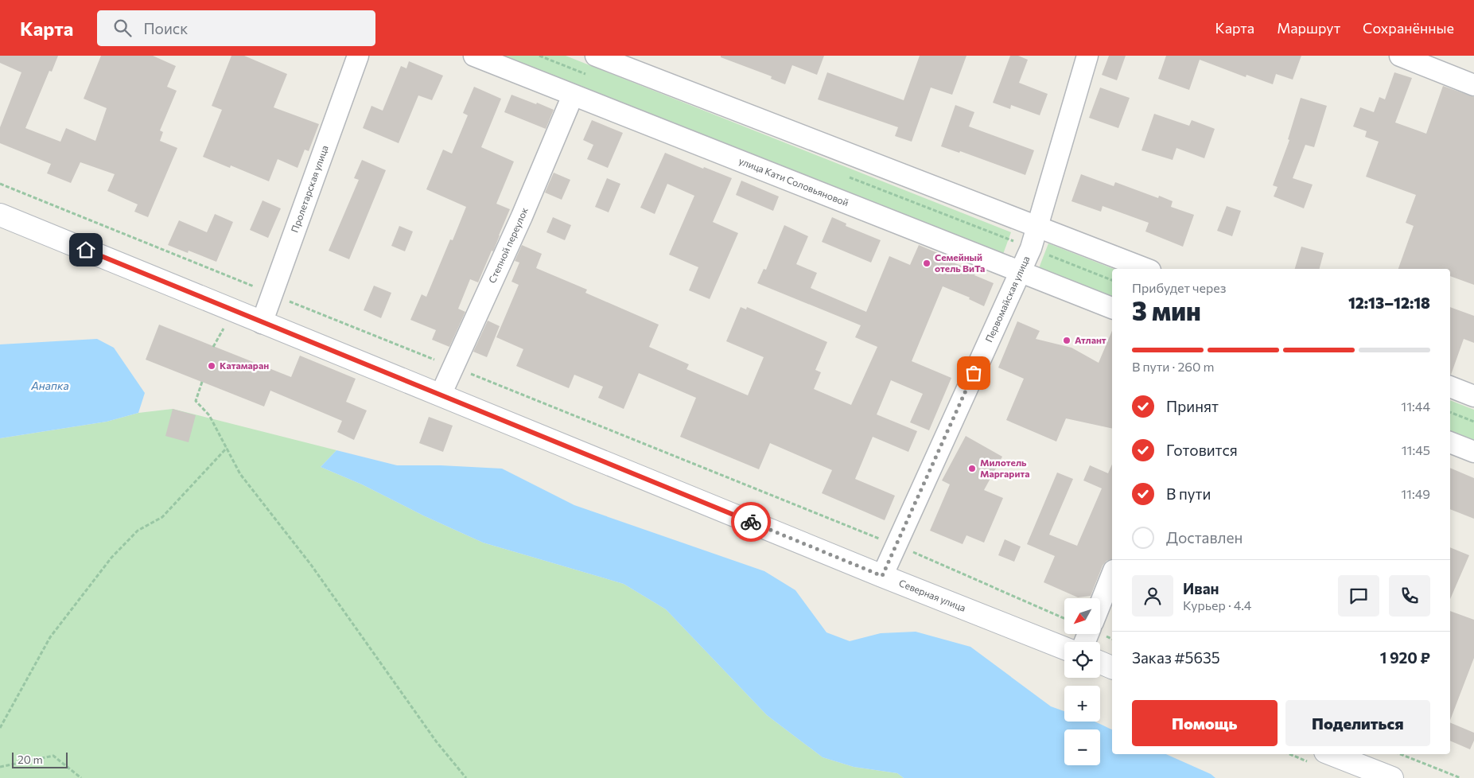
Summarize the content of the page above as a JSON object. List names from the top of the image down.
{
  "streets": {
    "street": [
      "улица Кати Соловьяновой",
      "Пролетарская улица",
      "Степной переулок",
      "Первомайская улица",
      "Северная улица"
    ]
  },
  "crossings": [
    ["улица Кати Соловьяновой", "Степной переулок"],
    ["улица Кати Соловьяновой", "Первомайская улица"],
    ["Пролетарская улица", "Северная улица"],
    ["Степной переулок", "Северная улица"],
    ["Первомайская улица", "Северная улица"]
  ],
  "water": ["Анапка"],
  "places": [
    "Семейный отель ВиТа",
    "Атлант",
    "Катамаран",
    "Милотель Маргарита"
  ],
  "scale_bar": "20 m",
  "north": "bottom left",
  "page": {
    "header": "Карта",
    "search": "Поиск",
    "nav": ["Карта", "Маршрут", "Сохранённые"],
    "heading": ["3 мин", "Прибудет через", "12:13–12:18"],
    "panel": [
      "Иван",
      "Курьер · 4.4",
      "Заказ #5635",
      "1 920 ₽"
    ],
    "bar": "В пути · 260 m",
    "list": [
      ["Принят", "11:44"],
      ["Готовится", "11:45"],
      ["В пути", "11:49"],
      "Доставлен"
    ],
    "map_buttons": ["+", "−"],
    "buttons": ["Помощь", "Поделиться"],
    "scale": "20 m"
  }
}
